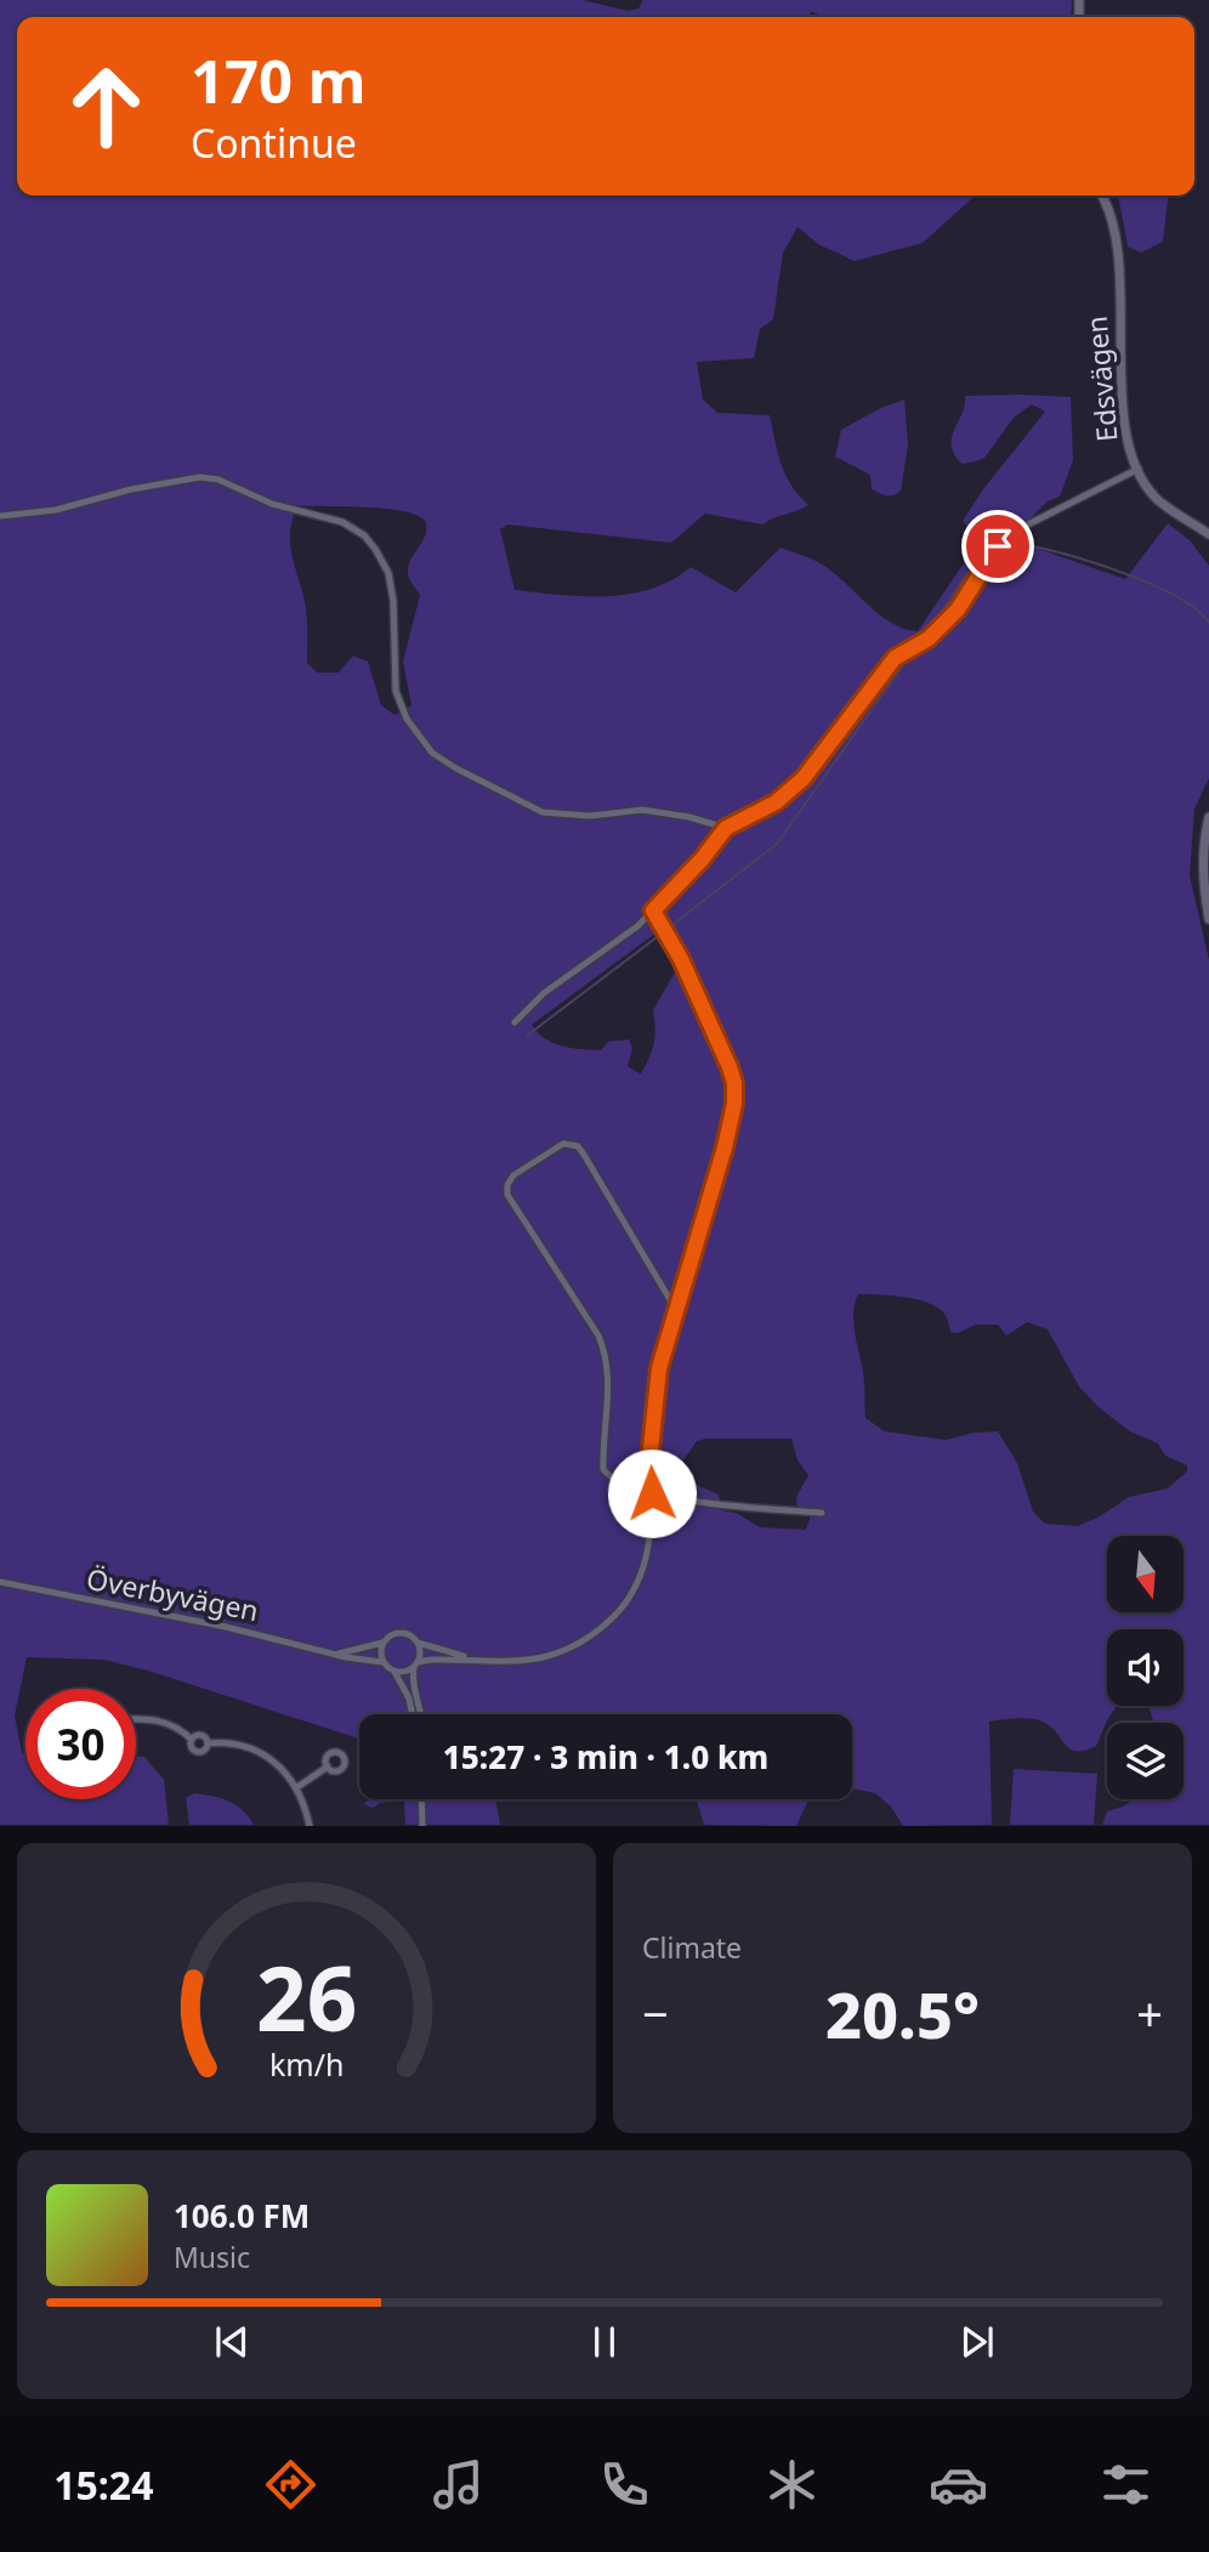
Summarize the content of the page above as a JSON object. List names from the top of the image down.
{
  "streets": {
    "street": ["Edsvägen", "Överbyvägen"]
  },
  "north": "bottom",
  "page": {
    "turn": ["170 m", "Continue"],
    "limit": "30",
    "trip": "15:27 · 3 min · 1.0 km",
    "tile": "Climate",
    "heat": ["−", "20.5°", "+"],
    "song": ["106.0 FM", "Music"],
    "tabs": "15:24",
    "gauge": ["26", "km/h"]
  }
}
